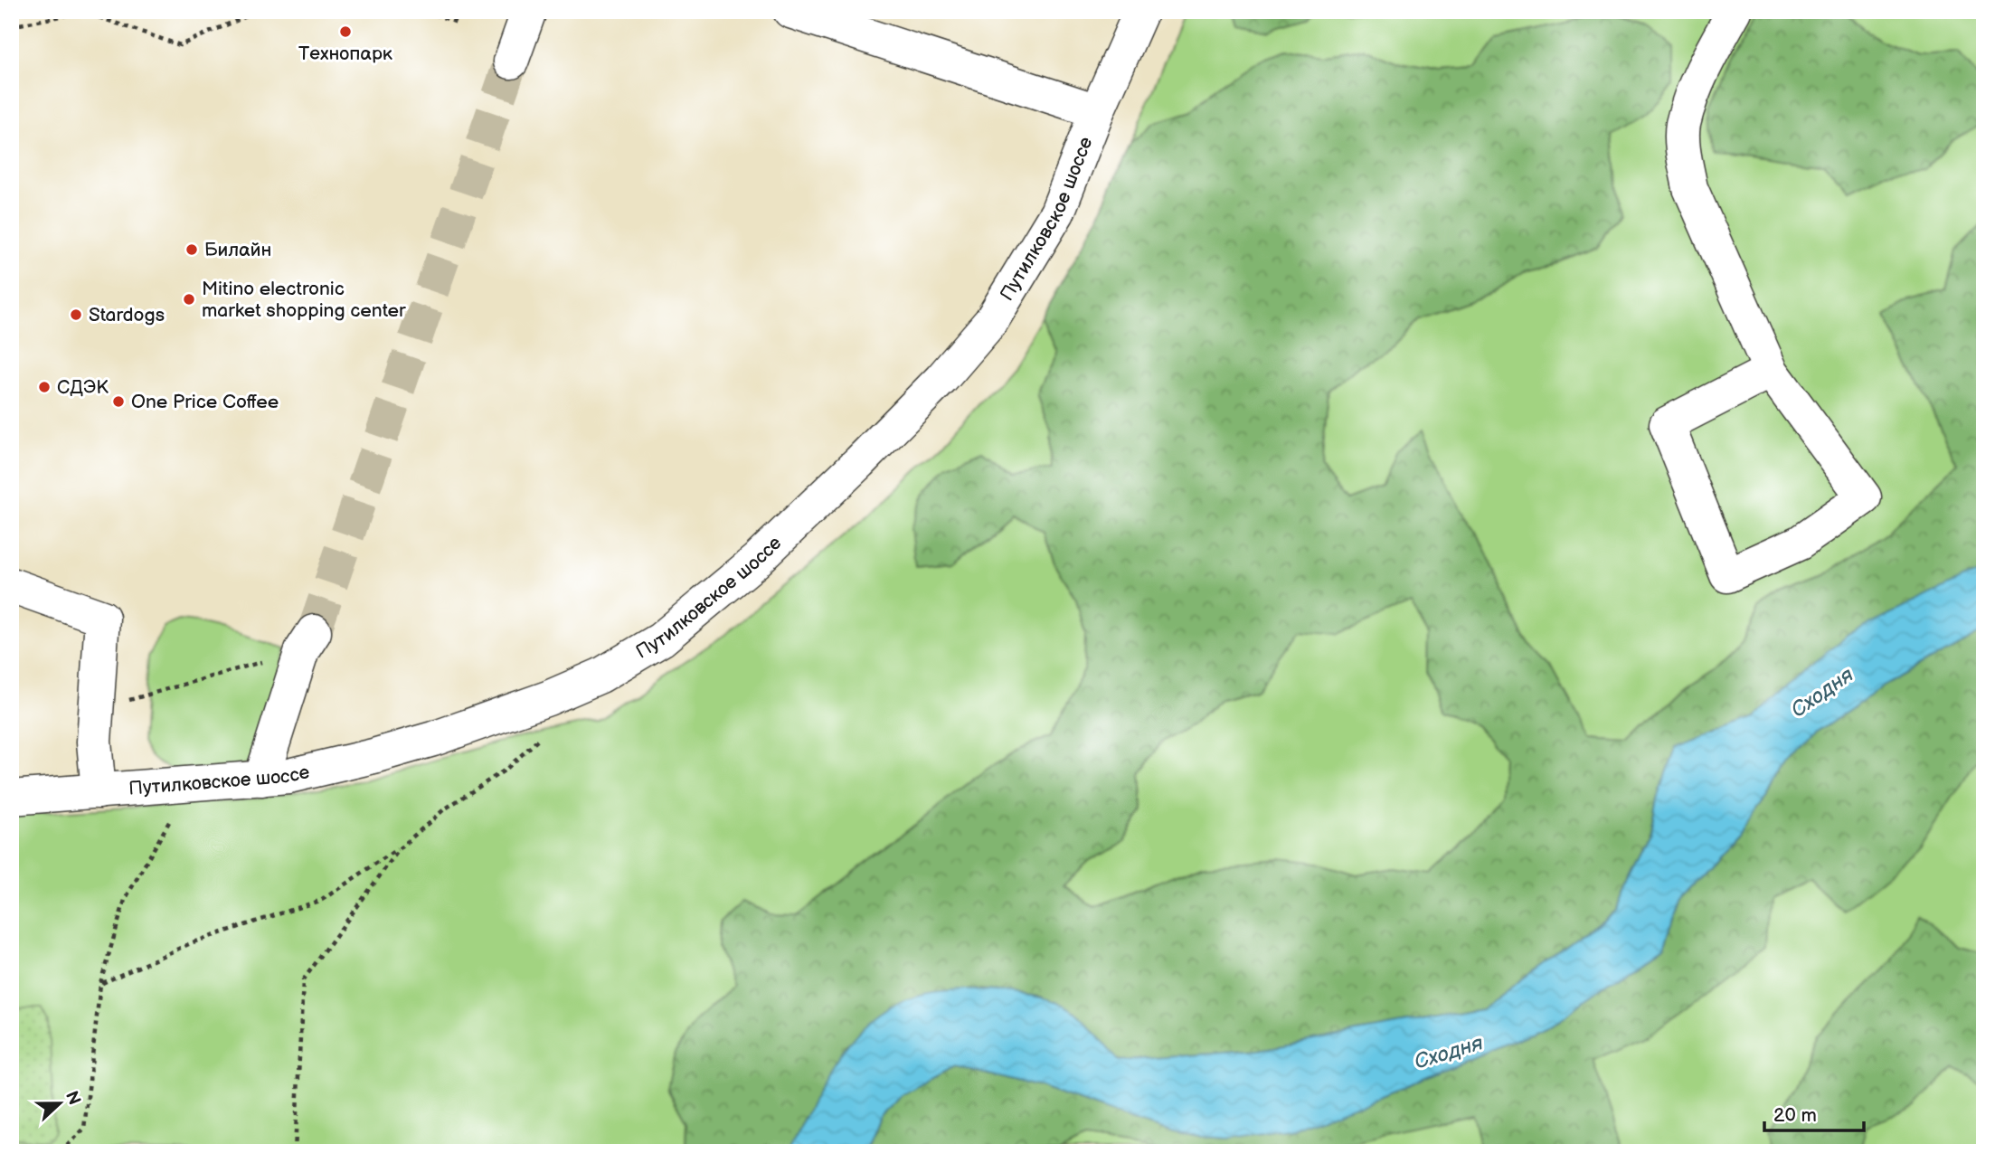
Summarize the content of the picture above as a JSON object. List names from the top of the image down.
{
  "streets": {
    "street": ["Путилковское шоссе"]
  },
  "water": ["Сходня"],
  "places": [
    "Технопарк",
    "Билайн",
    "Mitino electronic market shopping center",
    "Stardogs",
    "СДЭК",
    "One Price Coffee"
  ],
  "scale_bar": "20 m",
  "north": "right"
}
